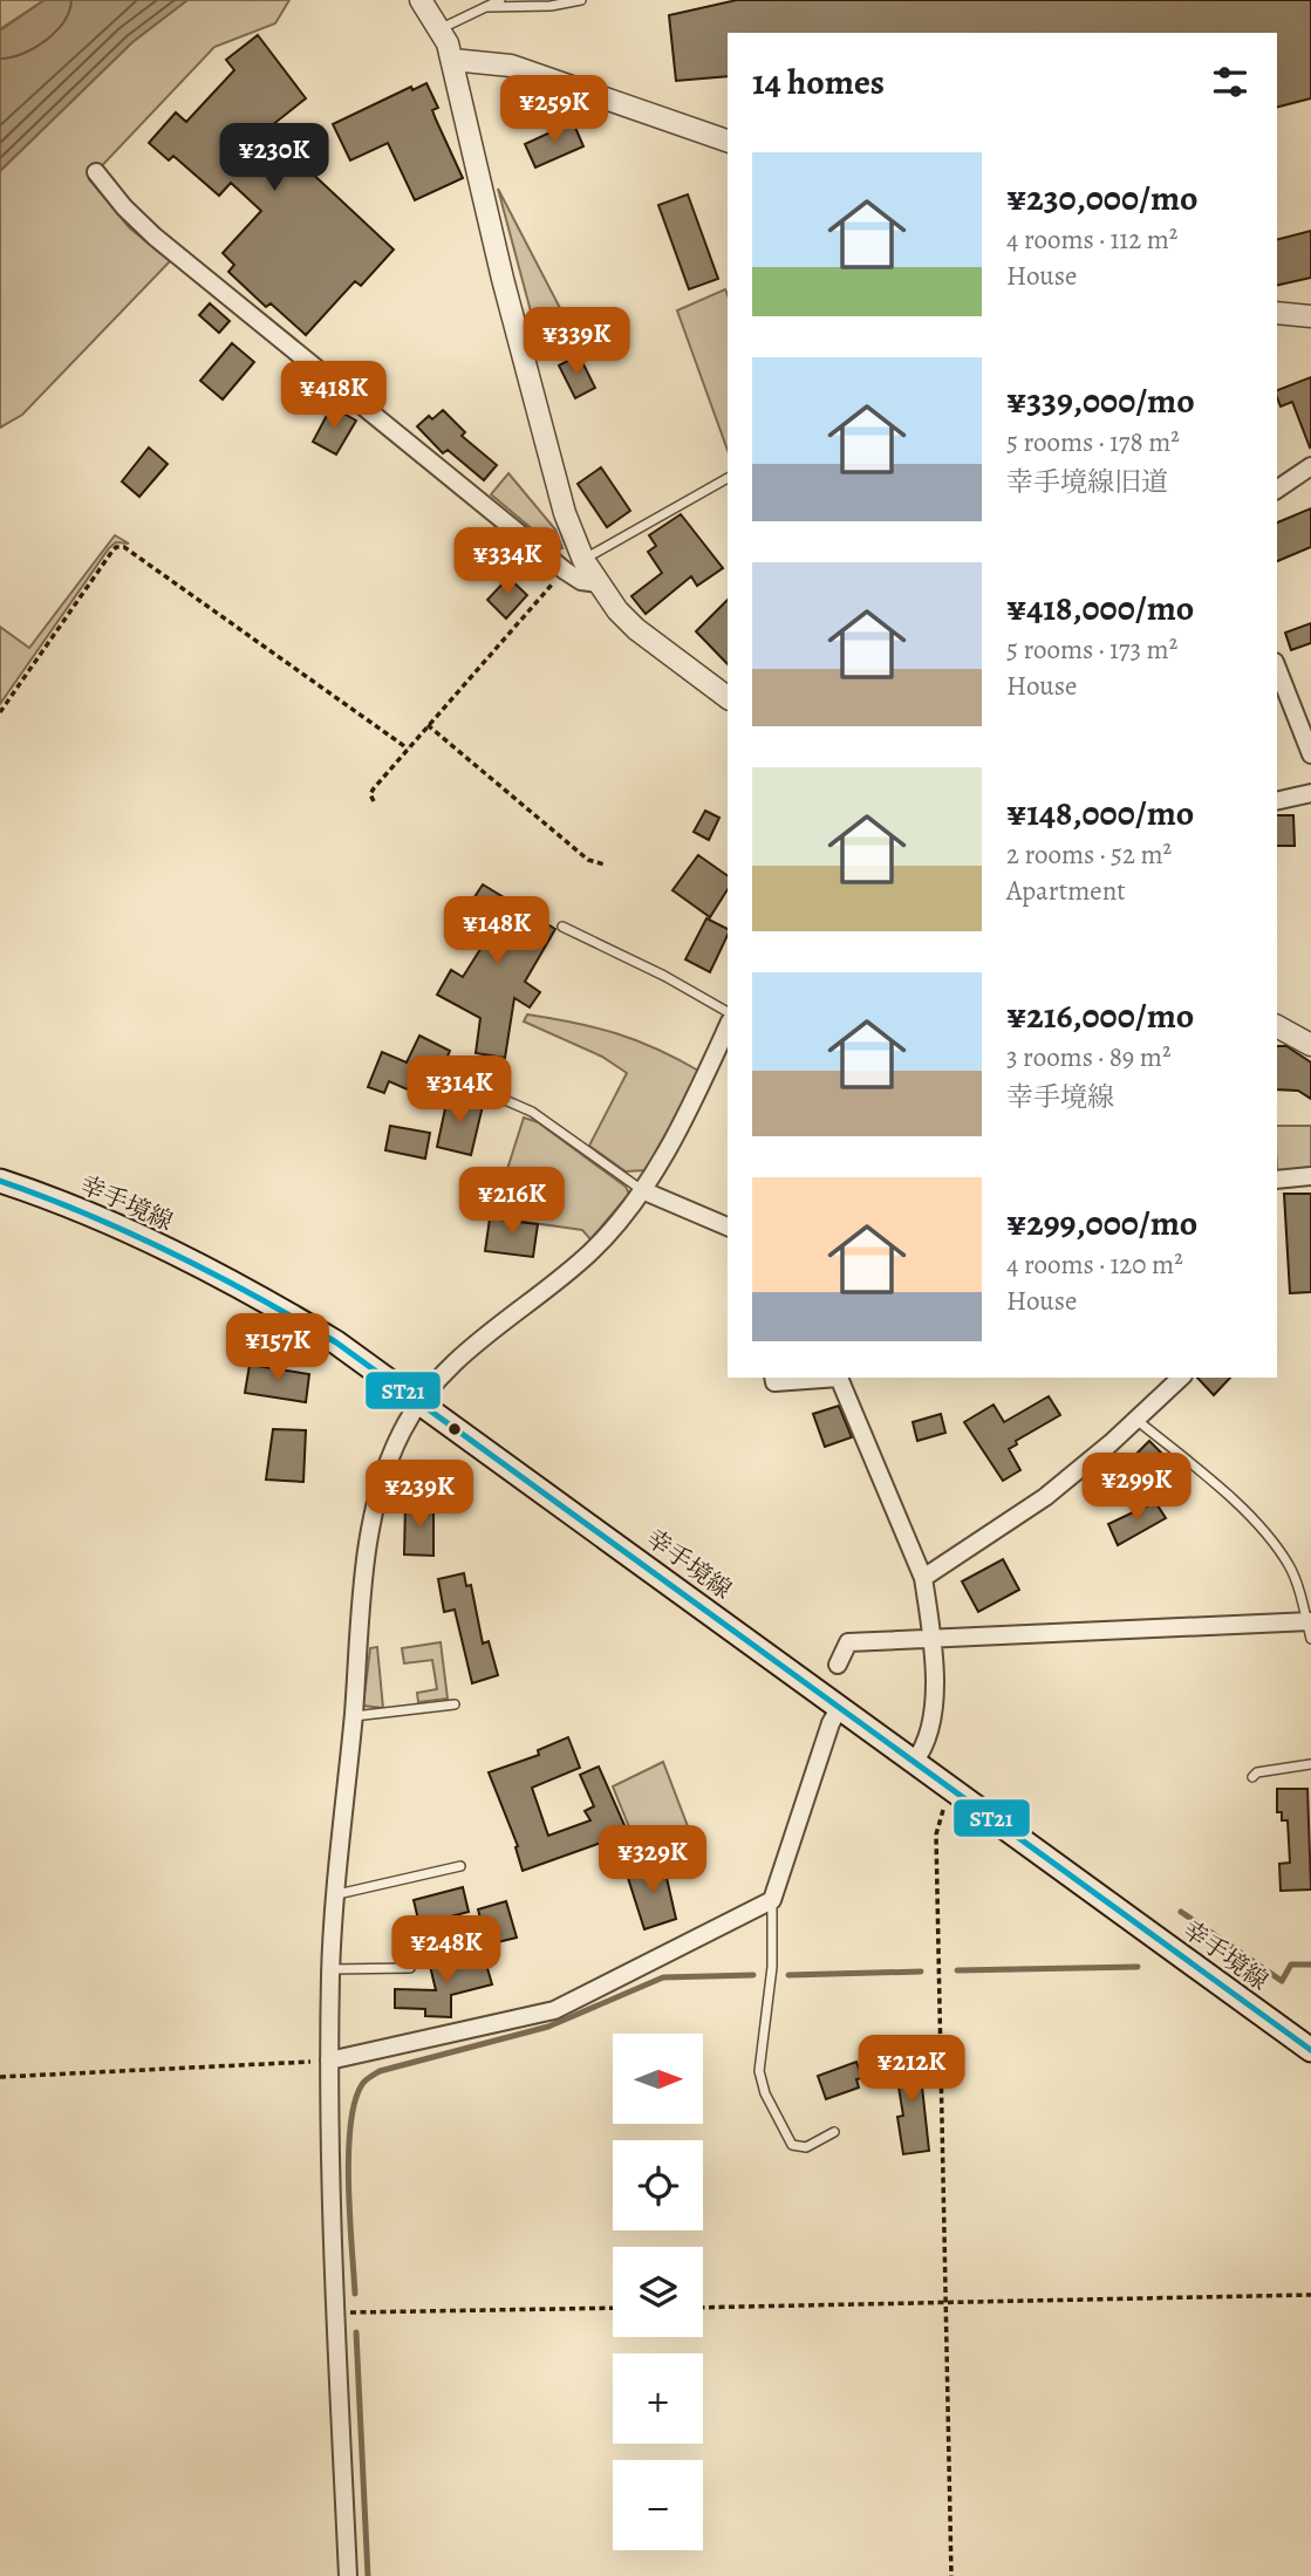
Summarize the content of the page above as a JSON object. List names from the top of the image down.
{
  "streets": {
    "main road": ["幸手境線"]
  },
  "lines": ["transit line ST21"],
  "north": "right",
  "page": {
    "heading": "14 homes",
    "price": [
      "¥259K",
      "¥230K",
      "¥339K",
      "¥418K",
      "¥334K",
      "¥148K",
      "¥314K",
      "¥216K",
      "¥157K",
      "¥299K",
      "¥239K",
      "¥329K",
      "¥248K",
      "¥212K"
    ],
    "list": [
      {
        "name": "¥230,000/mo",
        "note": "4 rooms · 112 m² · House"
      },
      {
        "name": "¥339,000/mo",
        "note": "5 rooms · 178 m² · 幸手境線旧道"
      },
      {
        "name": "¥418,000/mo",
        "note": "5 rooms · 173 m² · House"
      },
      {
        "name": "¥148,000/mo",
        "note": "2 rooms · 52 m² · Apartment"
      },
      {
        "name": "¥216,000/mo",
        "note": "3 rooms · 89 m² · 幸手境線"
      },
      {
        "name": "¥299,000/mo",
        "note": "4 rooms · 120 m² · House"
      }
    ],
    "map_buttons": ["+", "−"]
  }
}
